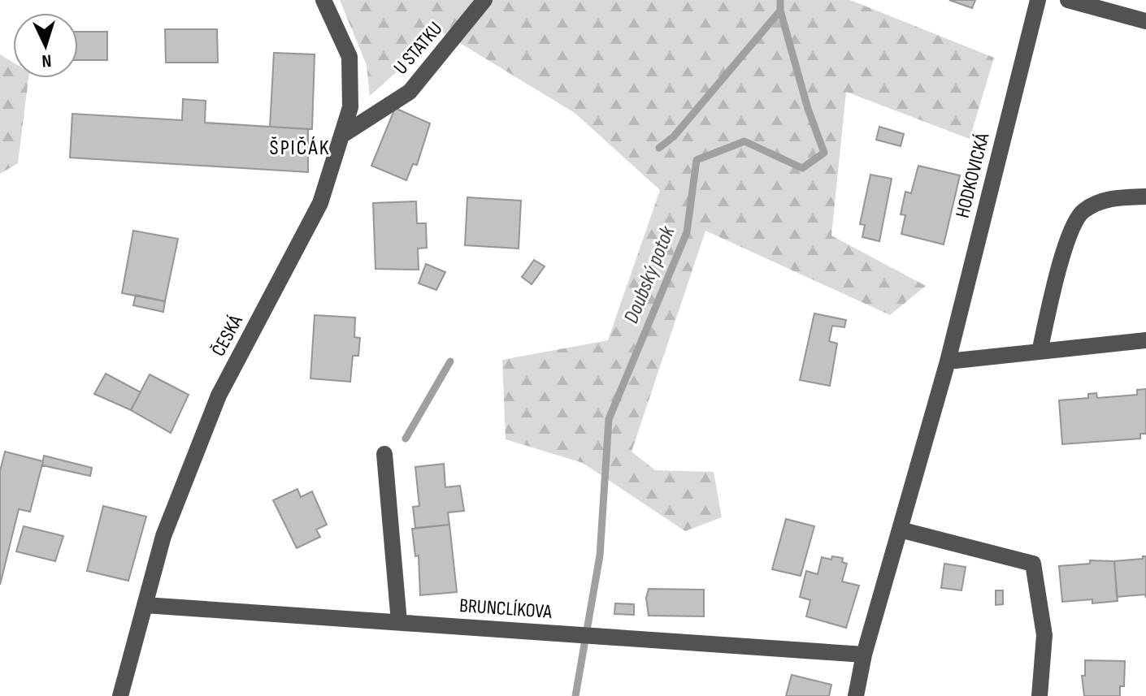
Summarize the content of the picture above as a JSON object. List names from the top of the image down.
{
  "streets": {
    "street": [
      "U STATKU",
      "HODKOVICKÁ",
      "ČESKÁ",
      "BRUNCLÍKOVA"
    ]
  },
  "crossings": [
    ["U STATKU", "ČESKÁ"],
    ["HODKOVICKÁ", "BRUNCLÍKOVA"],
    ["ČESKÁ", "BRUNCLÍKOVA"]
  ],
  "districts": ["ŠPIČÁK"],
  "water": ["Doubský potok"],
  "north": "bottom"
}
